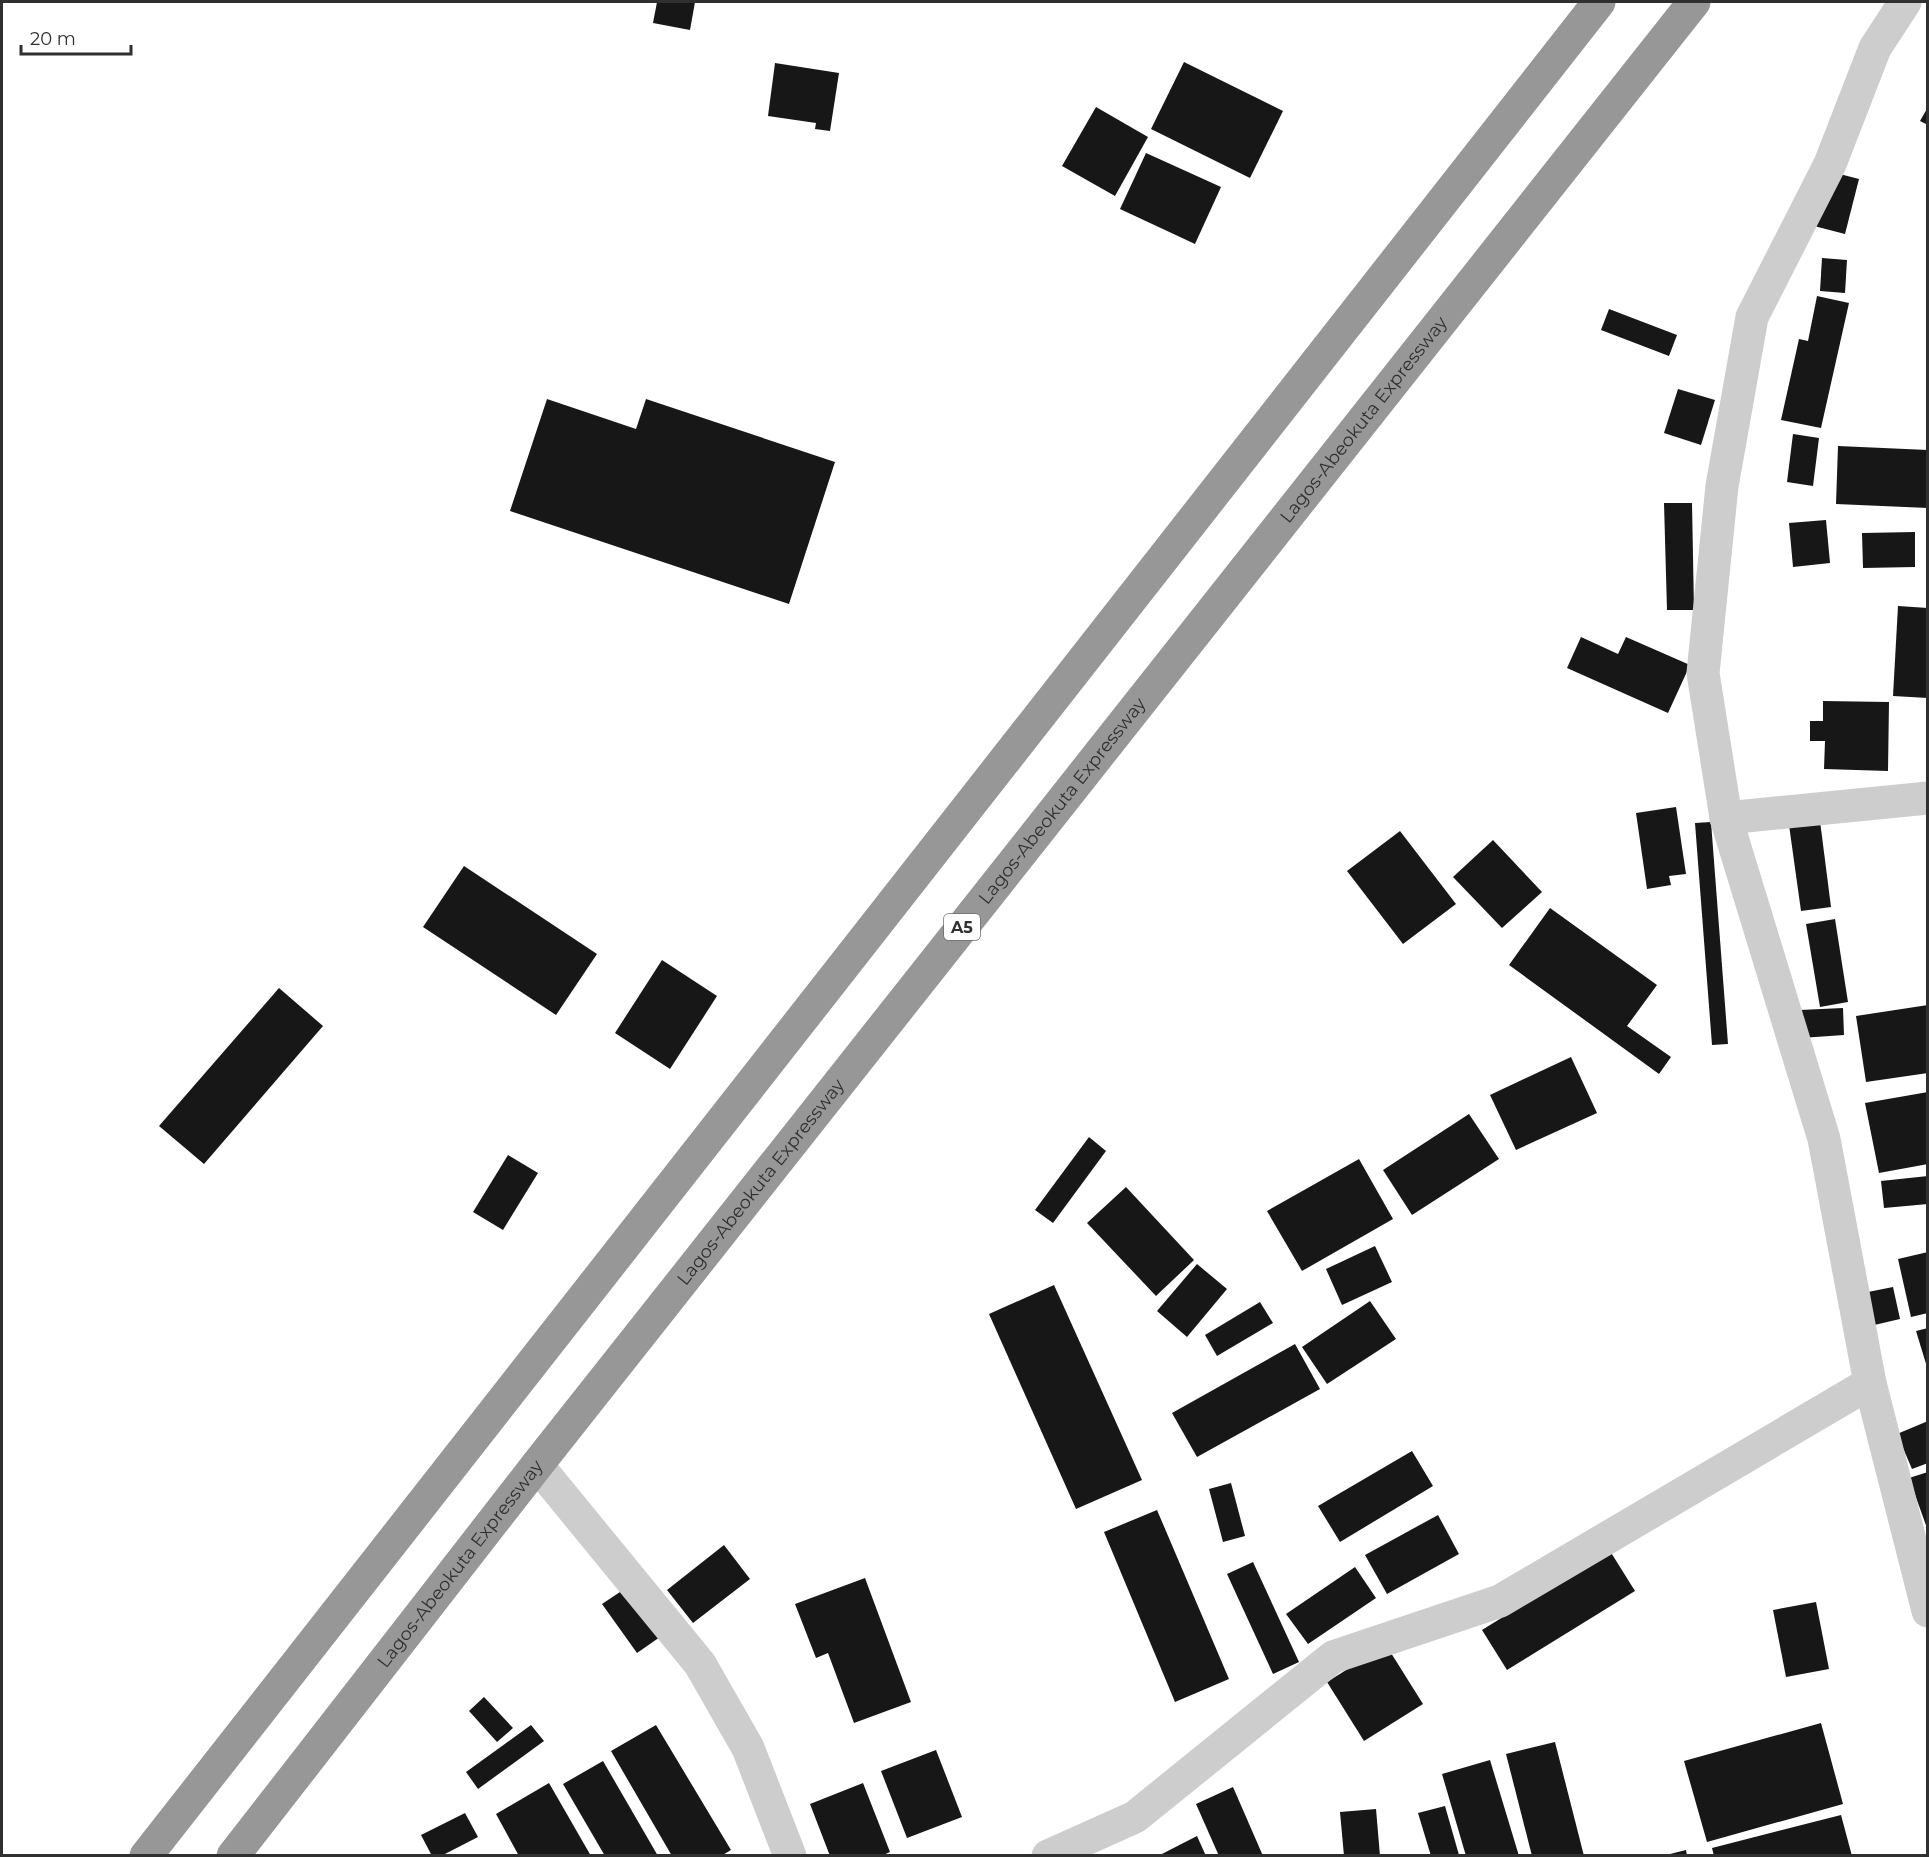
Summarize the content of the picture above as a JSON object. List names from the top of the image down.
{
  "streets": {
    "highway": ["Lagos-Abeokuta Expressway", "A5"]
  },
  "scale_bar": "20 m"
}
